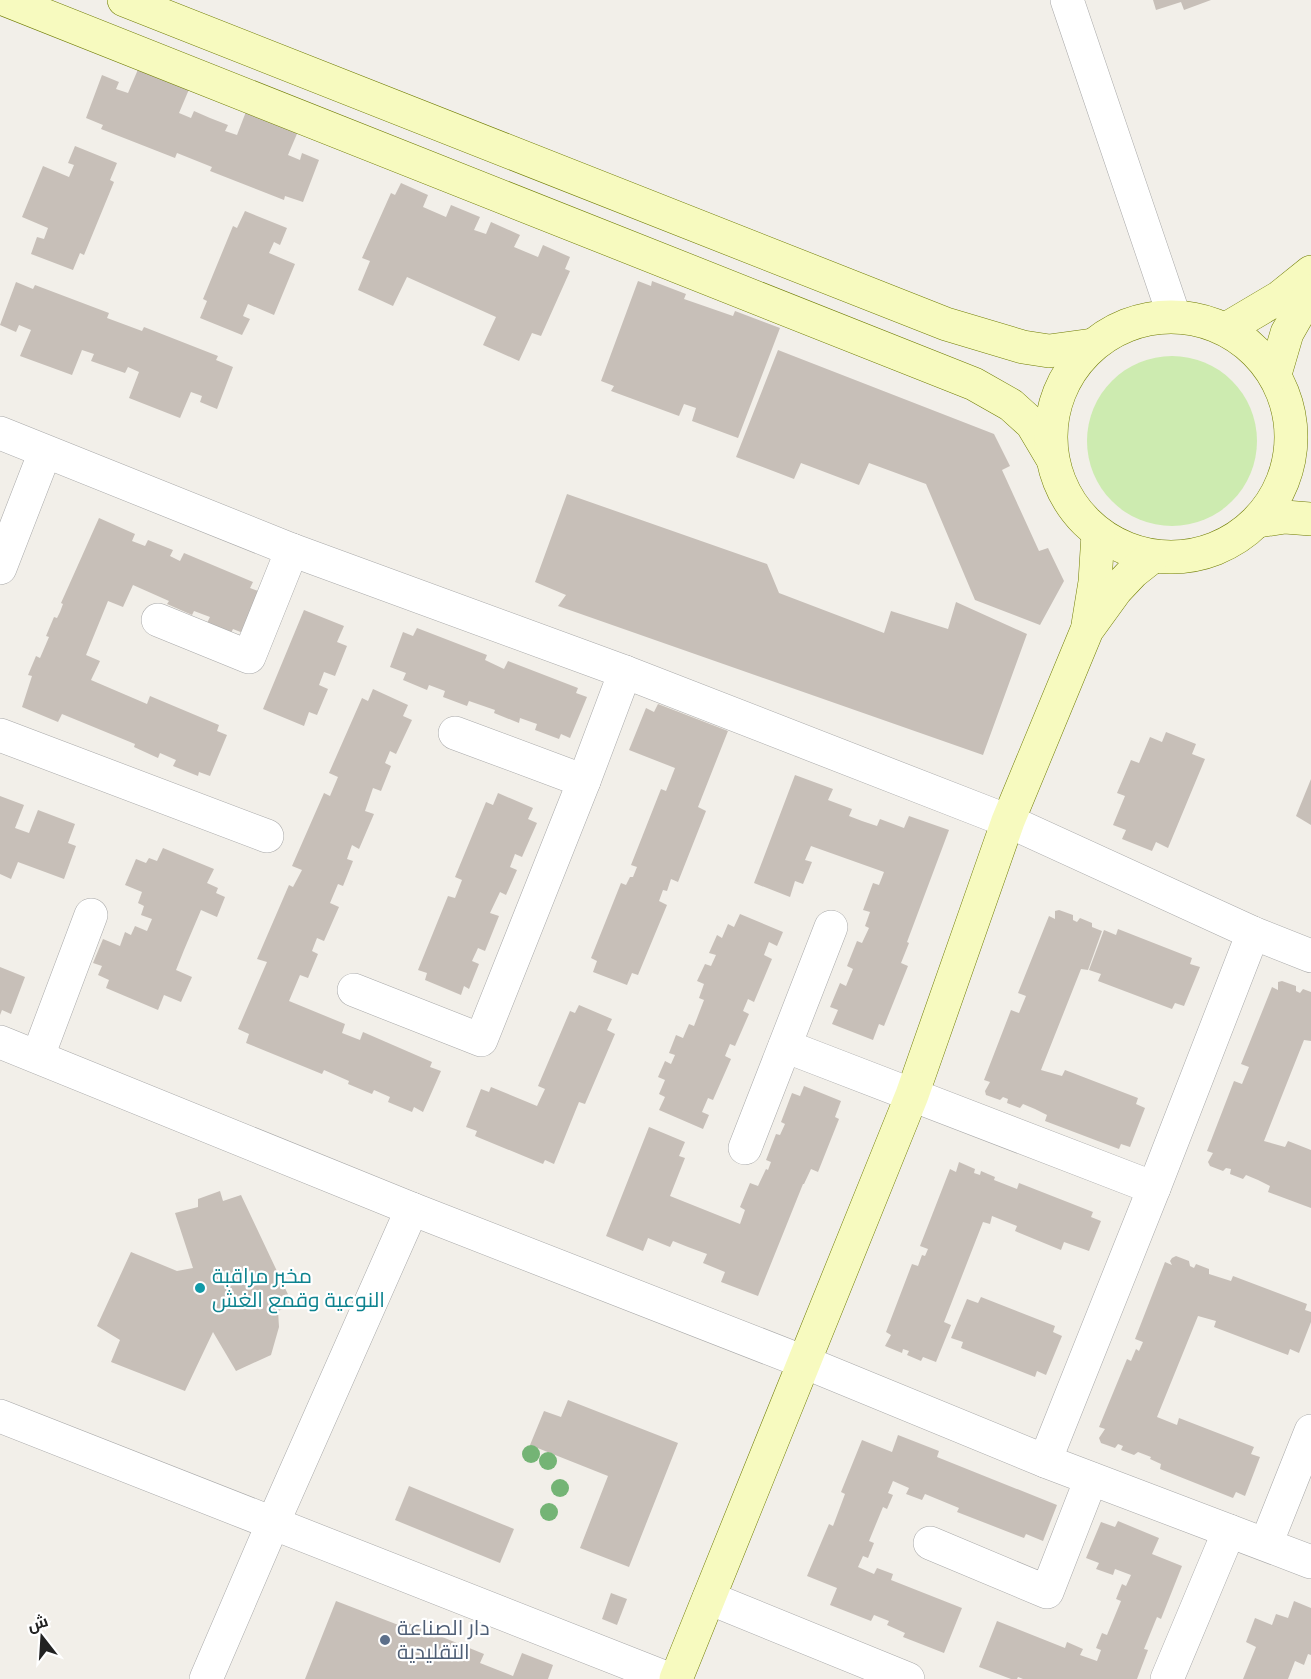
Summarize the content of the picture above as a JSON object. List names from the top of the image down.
{
  "places": ["مخبر مراقبة النوعية وقمع الغش", "دار الصناعة التقليدية"],
  "north": "top"
}
